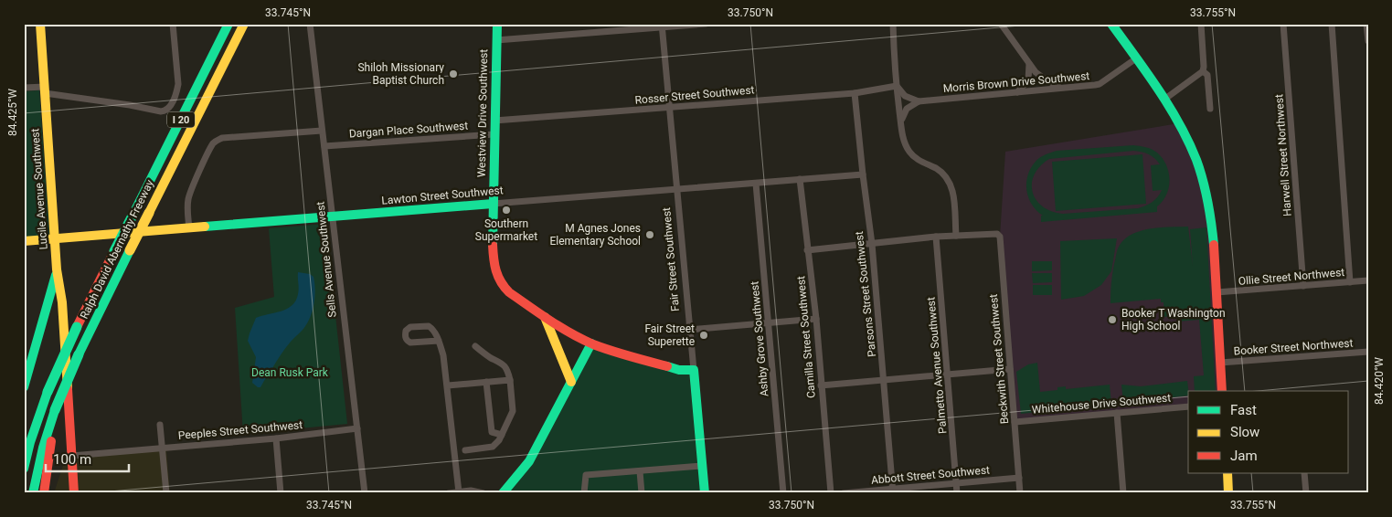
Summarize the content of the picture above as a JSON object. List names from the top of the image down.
{
  "streets": {
    "main road": [
      "Westview Drive Southwest",
      "I 20",
      "Lucile Avenue Southwest",
      "Lawton Street Southwest",
      "Ralph David Abernathy Freeway",
      "Fair Street Southwest"
    ],
    "street": [
      "Morris Brown Drive Southwest",
      "Rosser Street Southwest",
      "Dargan Place Southwest",
      "Harwell Street Northwest",
      "Sells Avenue Southwest",
      "Ollie Street Northwest",
      "Parsons Street Southwest",
      "Camilla Street Southwest",
      "Ashby Grove Southwest",
      "Booker Street Northwest",
      "Beckwith Street Southwest",
      "Palmetto Avenue Southwest",
      "Whitehouse Drive Southwest",
      "Peeples Street Southwest",
      "Abbott Street Southwest"
    ]
  },
  "crossings": [
    ["Rosser Street Southwest", "Westview Drive Southwest"],
    ["Rosser Street Southwest", "Fair Street Southwest"],
    ["Rosser Street Southwest", "Parsons Street Southwest"],
    ["Westview Drive Southwest", "Dargan Place Southwest"],
    ["Westview Drive Southwest", "Lawton Street Southwest"],
    ["Westview Drive Southwest", "Fair Street Southwest"],
    ["Dargan Place Southwest", "Sells Avenue Southwest"],
    ["Harwell Street Northwest", "Ollie Street Northwest"],
    ["Lucile Avenue Southwest", "Lawton Street Southwest"],
    ["Lucile Avenue Southwest", "Peeples Street Southwest"],
    ["Lawton Street Southwest", "Sells Avenue Southwest"],
    ["Lawton Street Southwest", "Fair Street Southwest"],
    ["Lawton Street Southwest", "Parsons Street Southwest"],
    ["Lawton Street Southwest", "Camilla Street Southwest"],
    ["Lawton Street Southwest", "Ashby Grove Southwest"],
    ["Sells Avenue Southwest", "Peeples Street Southwest"],
    ["Parsons Street Southwest", "Abbott Street Southwest"],
    ["Beckwith Street Southwest", "Whitehouse Drive Southwest"],
    ["Beckwith Street Southwest", "Abbott Street Southwest"],
    ["Palmetto Avenue Southwest", "Abbott Street Southwest"]
  ],
  "parks": ["Dean Rusk Park"],
  "places": [
    "Shiloh Missionary Baptist Church",
    "Southern Supermarket",
    "M Agnes Jones Elementary School",
    "Booker T Washington High School",
    "Fair Street Superette"
  ],
  "legend": ["Fast", "Slow", "Jam"],
  "scale_bar": "100 m",
  "coordinates": [
    "33.745°N",
    "33.750°N",
    "33.755°N",
    "84.425°W",
    "84.420°W"
  ]
}
